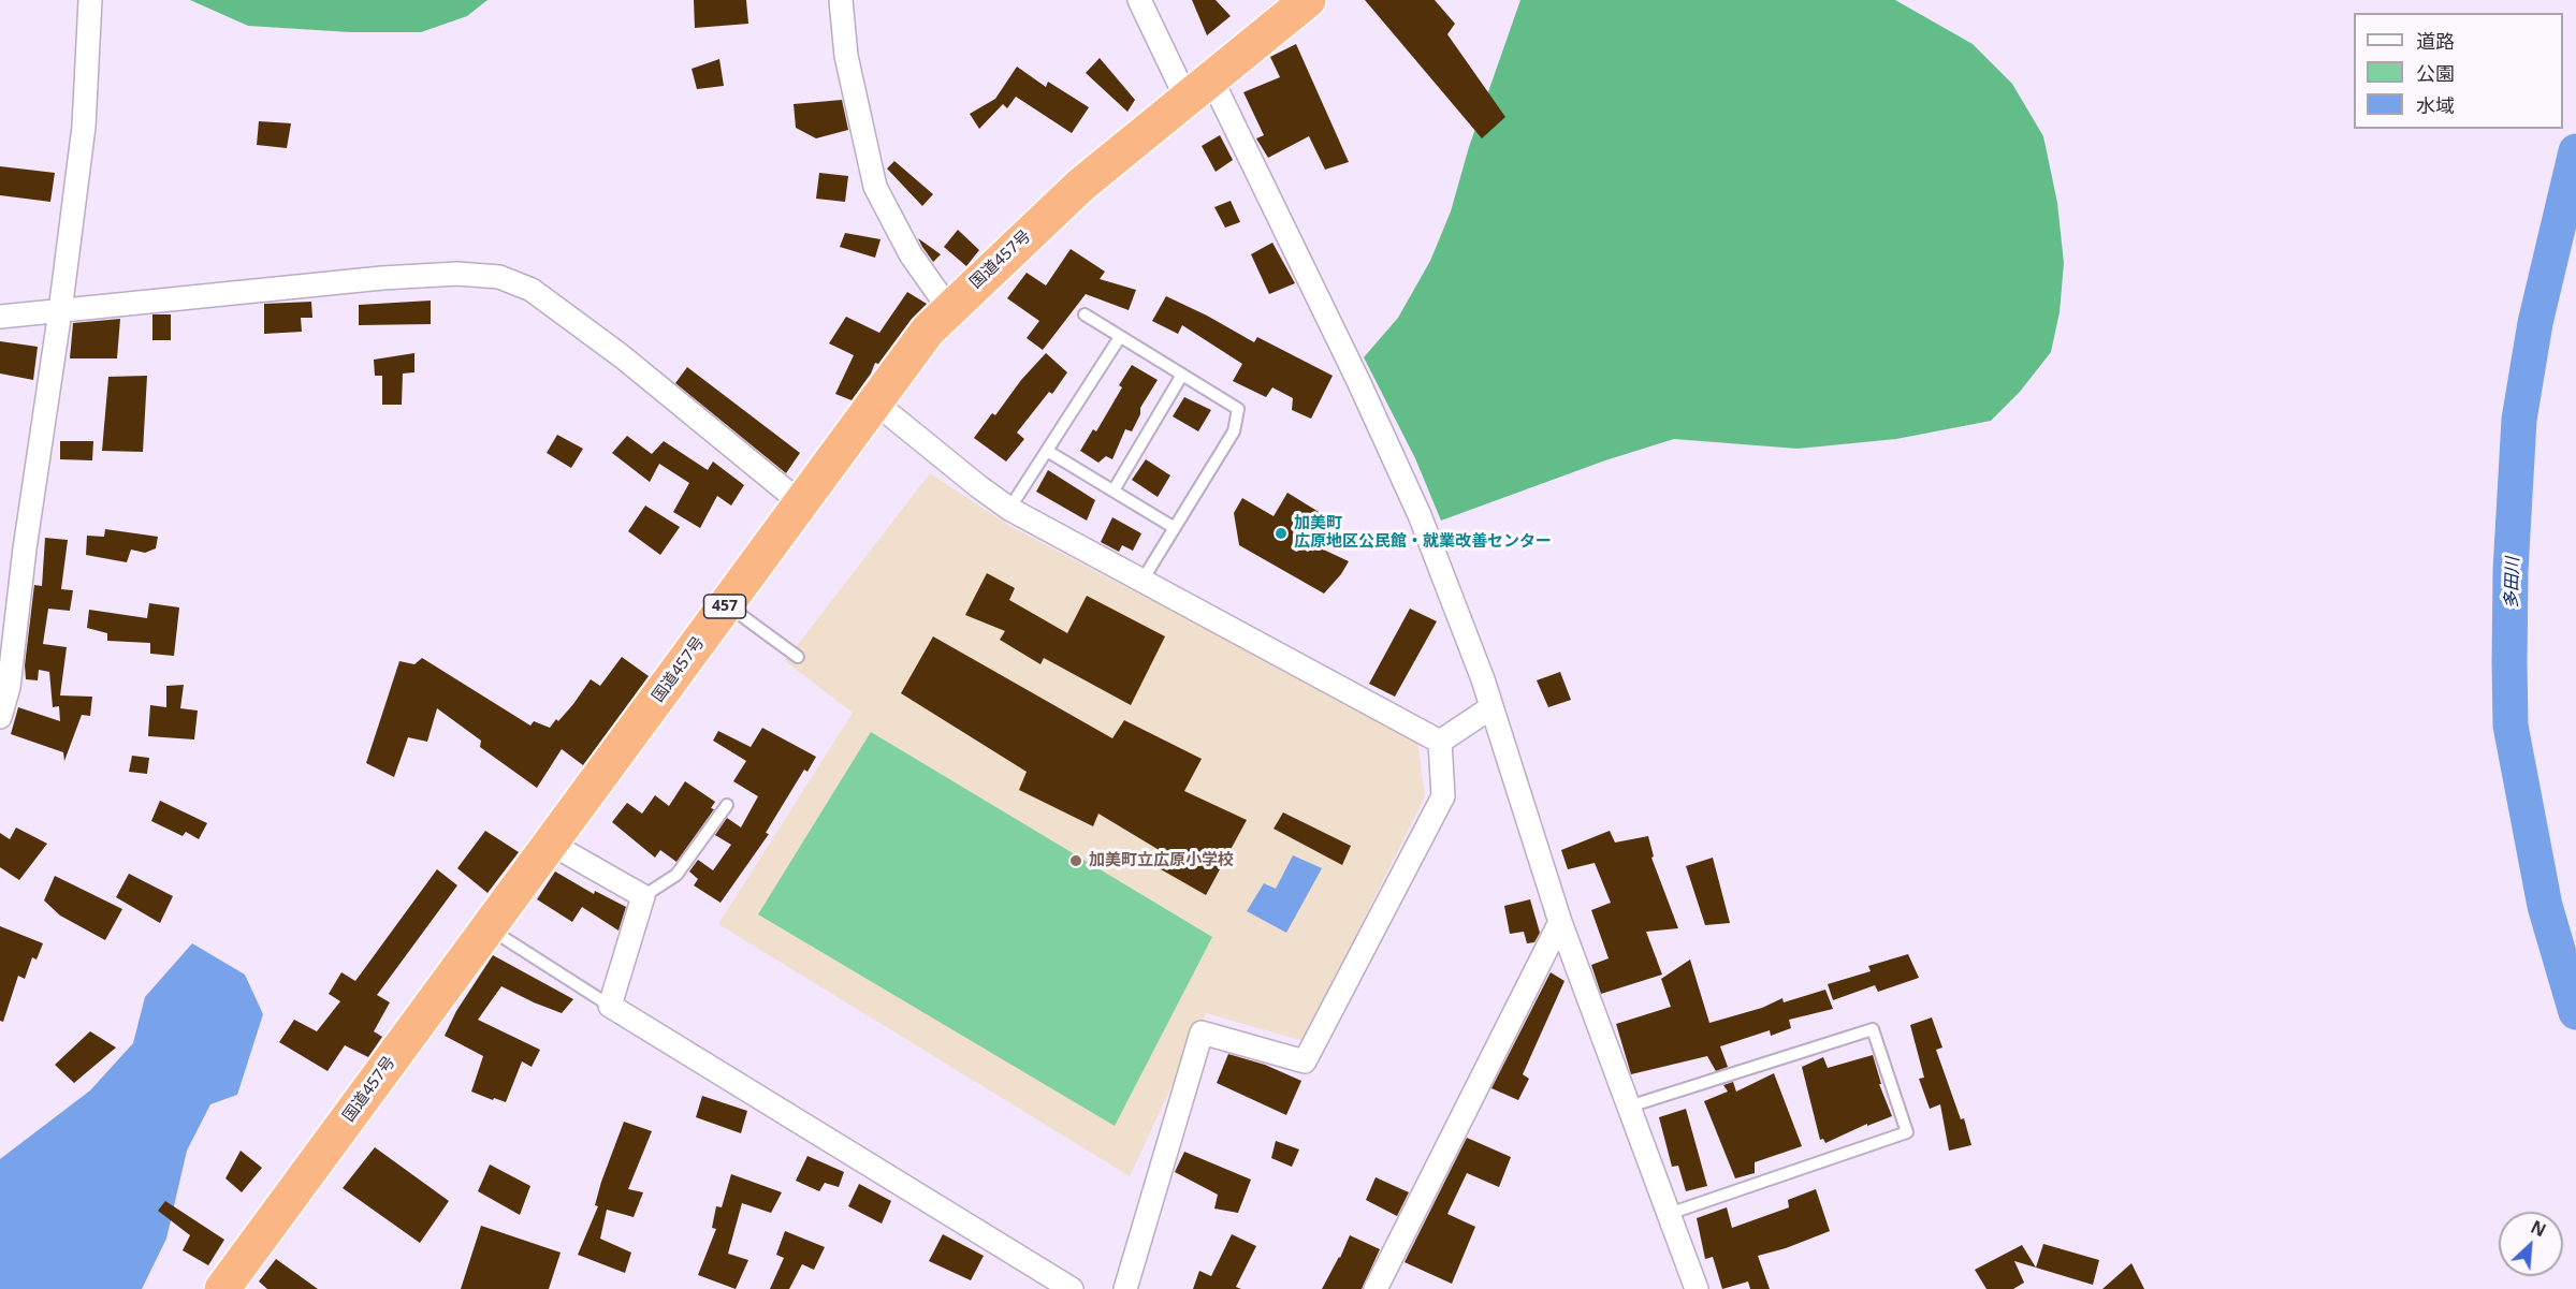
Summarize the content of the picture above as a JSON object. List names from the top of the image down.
{
  "streets": {
    "highway": ["国道457号", "457"]
  },
  "water": ["多田川"],
  "places": ["加美町 広原地区公民館・就業改善センター", "加美町立広原小学校"],
  "legend": ["道路", "公園", "水域"],
  "north": "top right"
}
